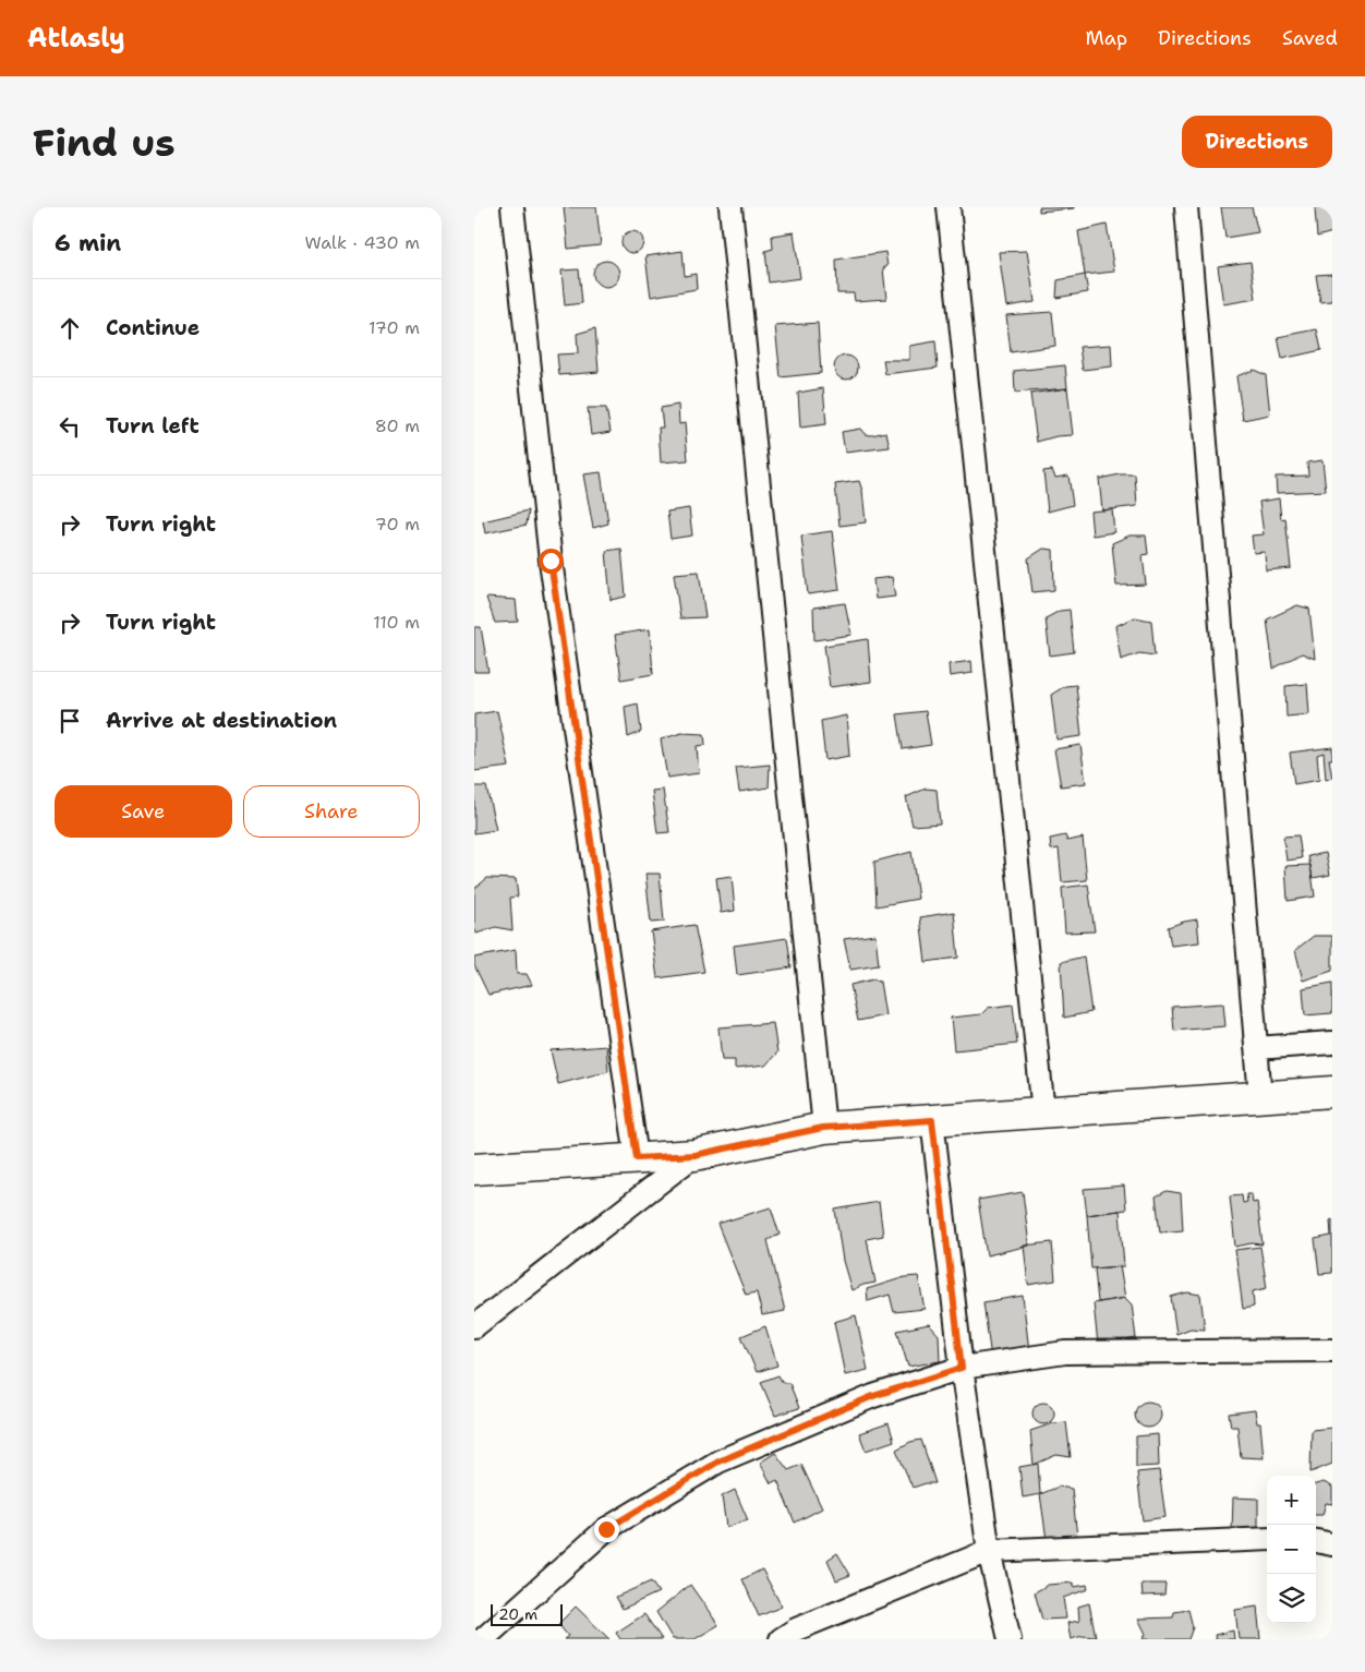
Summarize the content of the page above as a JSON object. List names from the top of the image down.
{
  "scale_bar": "20 m",
  "page": {
    "header": "Atlasly",
    "nav": ["Map", "Directions", "Saved"],
    "buttons": [
      "Directions",
      ["Save", "Share"]
    ],
    "title": "Find us",
    "heading": ["6 min", "Walk · 430 m"],
    "list": [
      ["Continue", "170 m"],
      ["Turn left", "80 m"],
      ["Turn right", "70 m"],
      ["Turn right", "110 m"],
      "Arrive at destination"
    ],
    "map_buttons": ["+", "−"],
    "scale": "20 m"
  }
}
